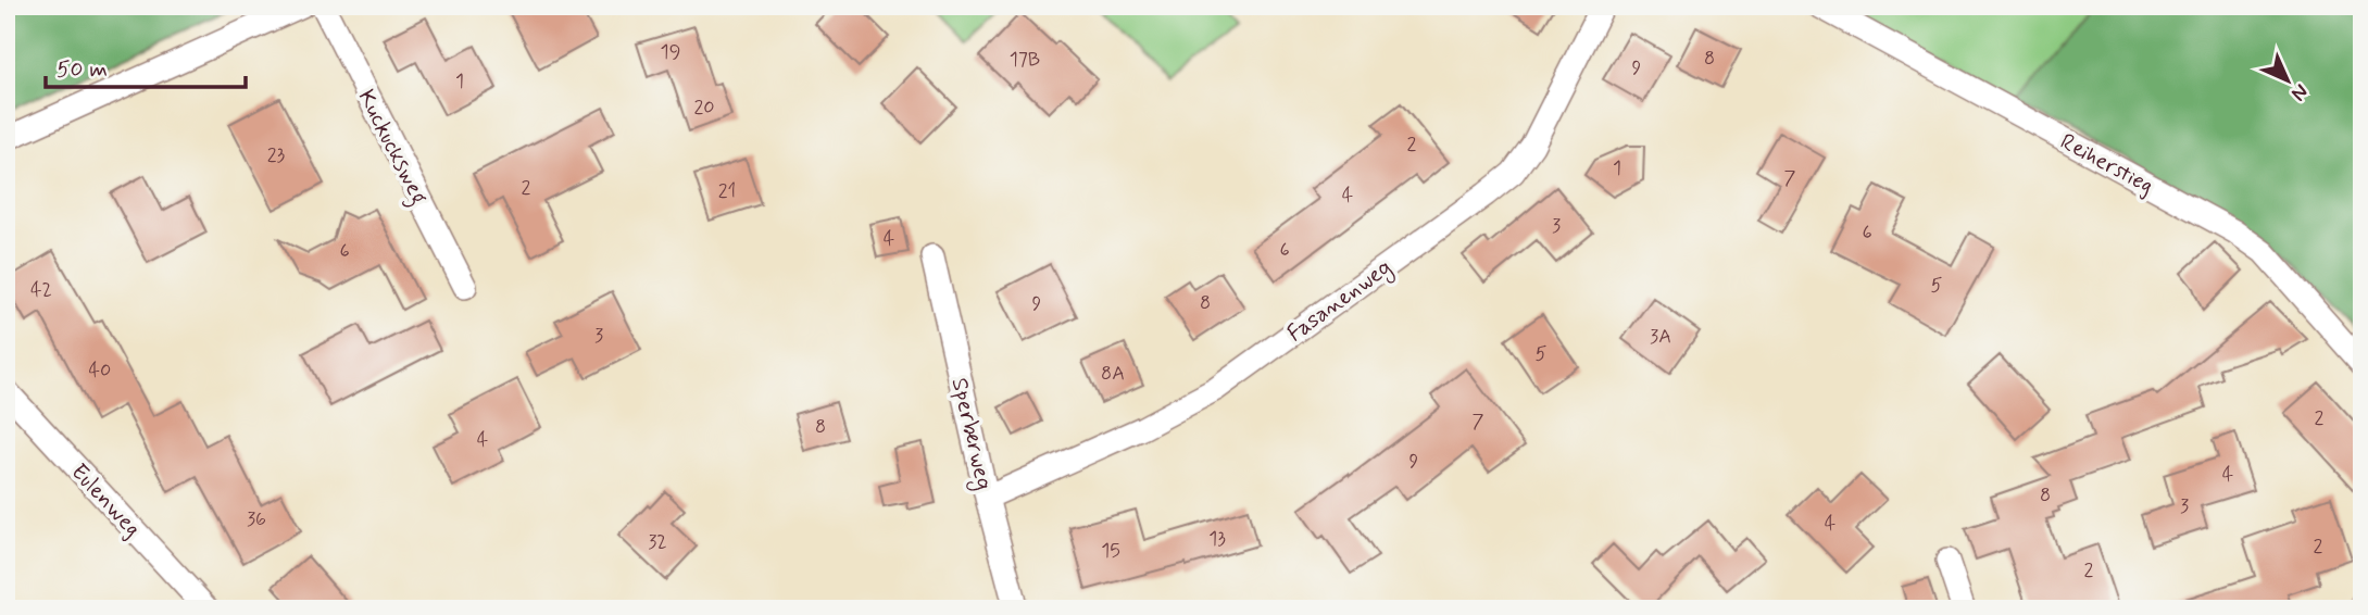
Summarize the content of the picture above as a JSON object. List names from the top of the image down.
{
  "streets": {
    "street": [
      "Kuckucksweg",
      "Reiherstieg",
      "Fasanenweg",
      "Sperberweg",
      "Eulenweg"
    ]
  },
  "crossings": [
    ["Fasanenweg", "Sperberweg"]
  ],
  "house_numbers": [
    "19",
    "8",
    "17B",
    "9",
    "1",
    "20",
    "2",
    "23",
    "1",
    "7",
    "2",
    "21",
    "4",
    "3",
    "6",
    "4",
    "6",
    "6",
    "5",
    "42",
    "8",
    "9",
    "3",
    "3A",
    "5",
    "40",
    "8A",
    "2",
    "7",
    "8",
    "4",
    "9",
    "4",
    "8",
    "3",
    "36",
    "4",
    "13",
    "32",
    "2",
    "15",
    "2"
  ],
  "scale_bar": "50 m",
  "north": "bottom right"
}
